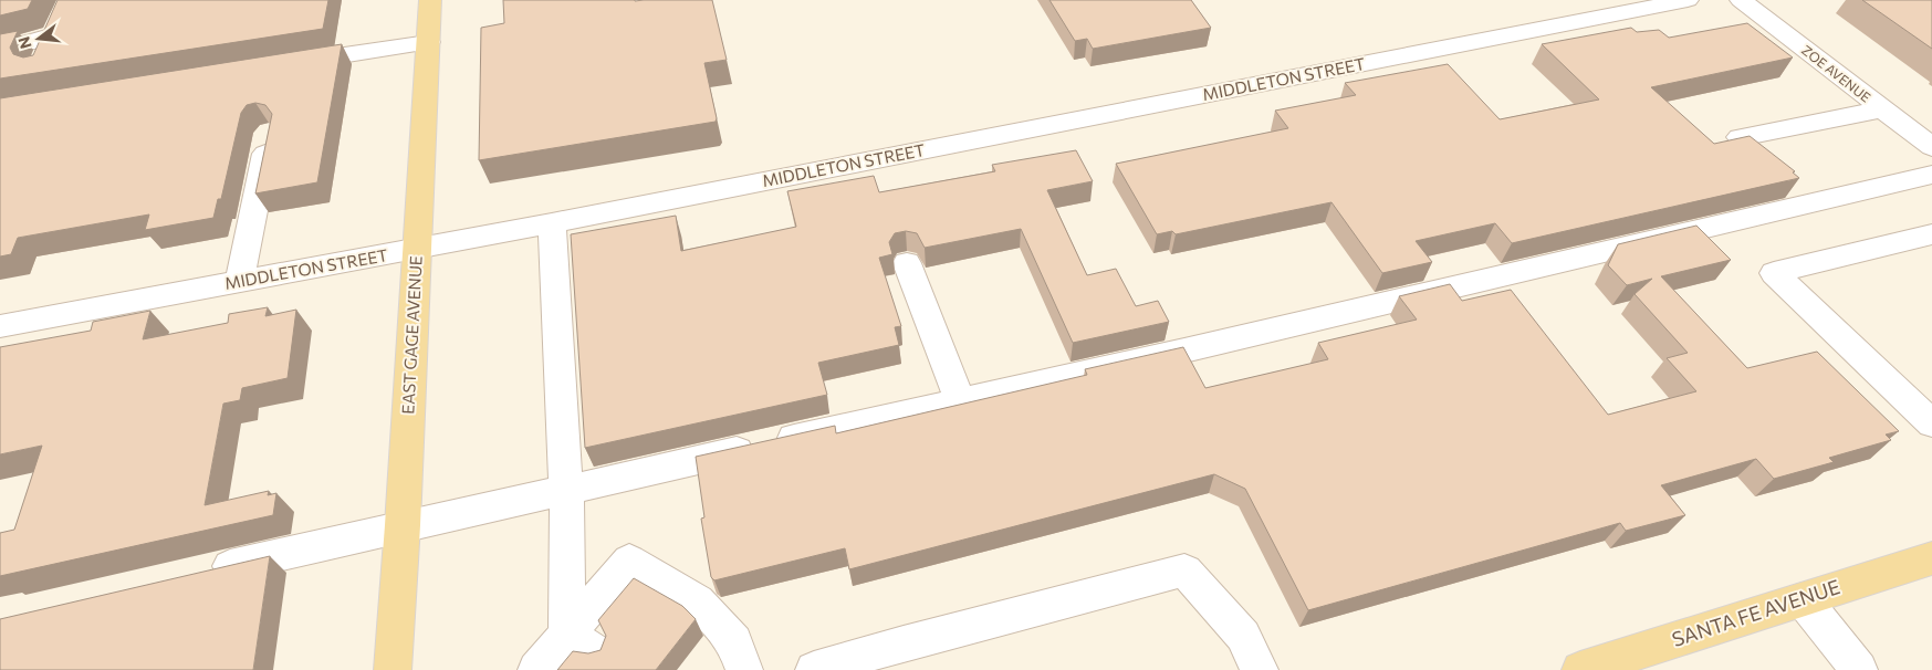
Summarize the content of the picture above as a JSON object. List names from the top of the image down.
{
  "streets": {
    "main road": ["EAST GAGE AVENUE", "SANTA FE AVENUE"],
    "street": ["ZOE AVENUE", "MIDDLETON STREET"]
  },
  "crossings": [
    ["MIDDLETON STREET", "EAST GAGE AVENUE"]
  ],
  "north": "left"
}
